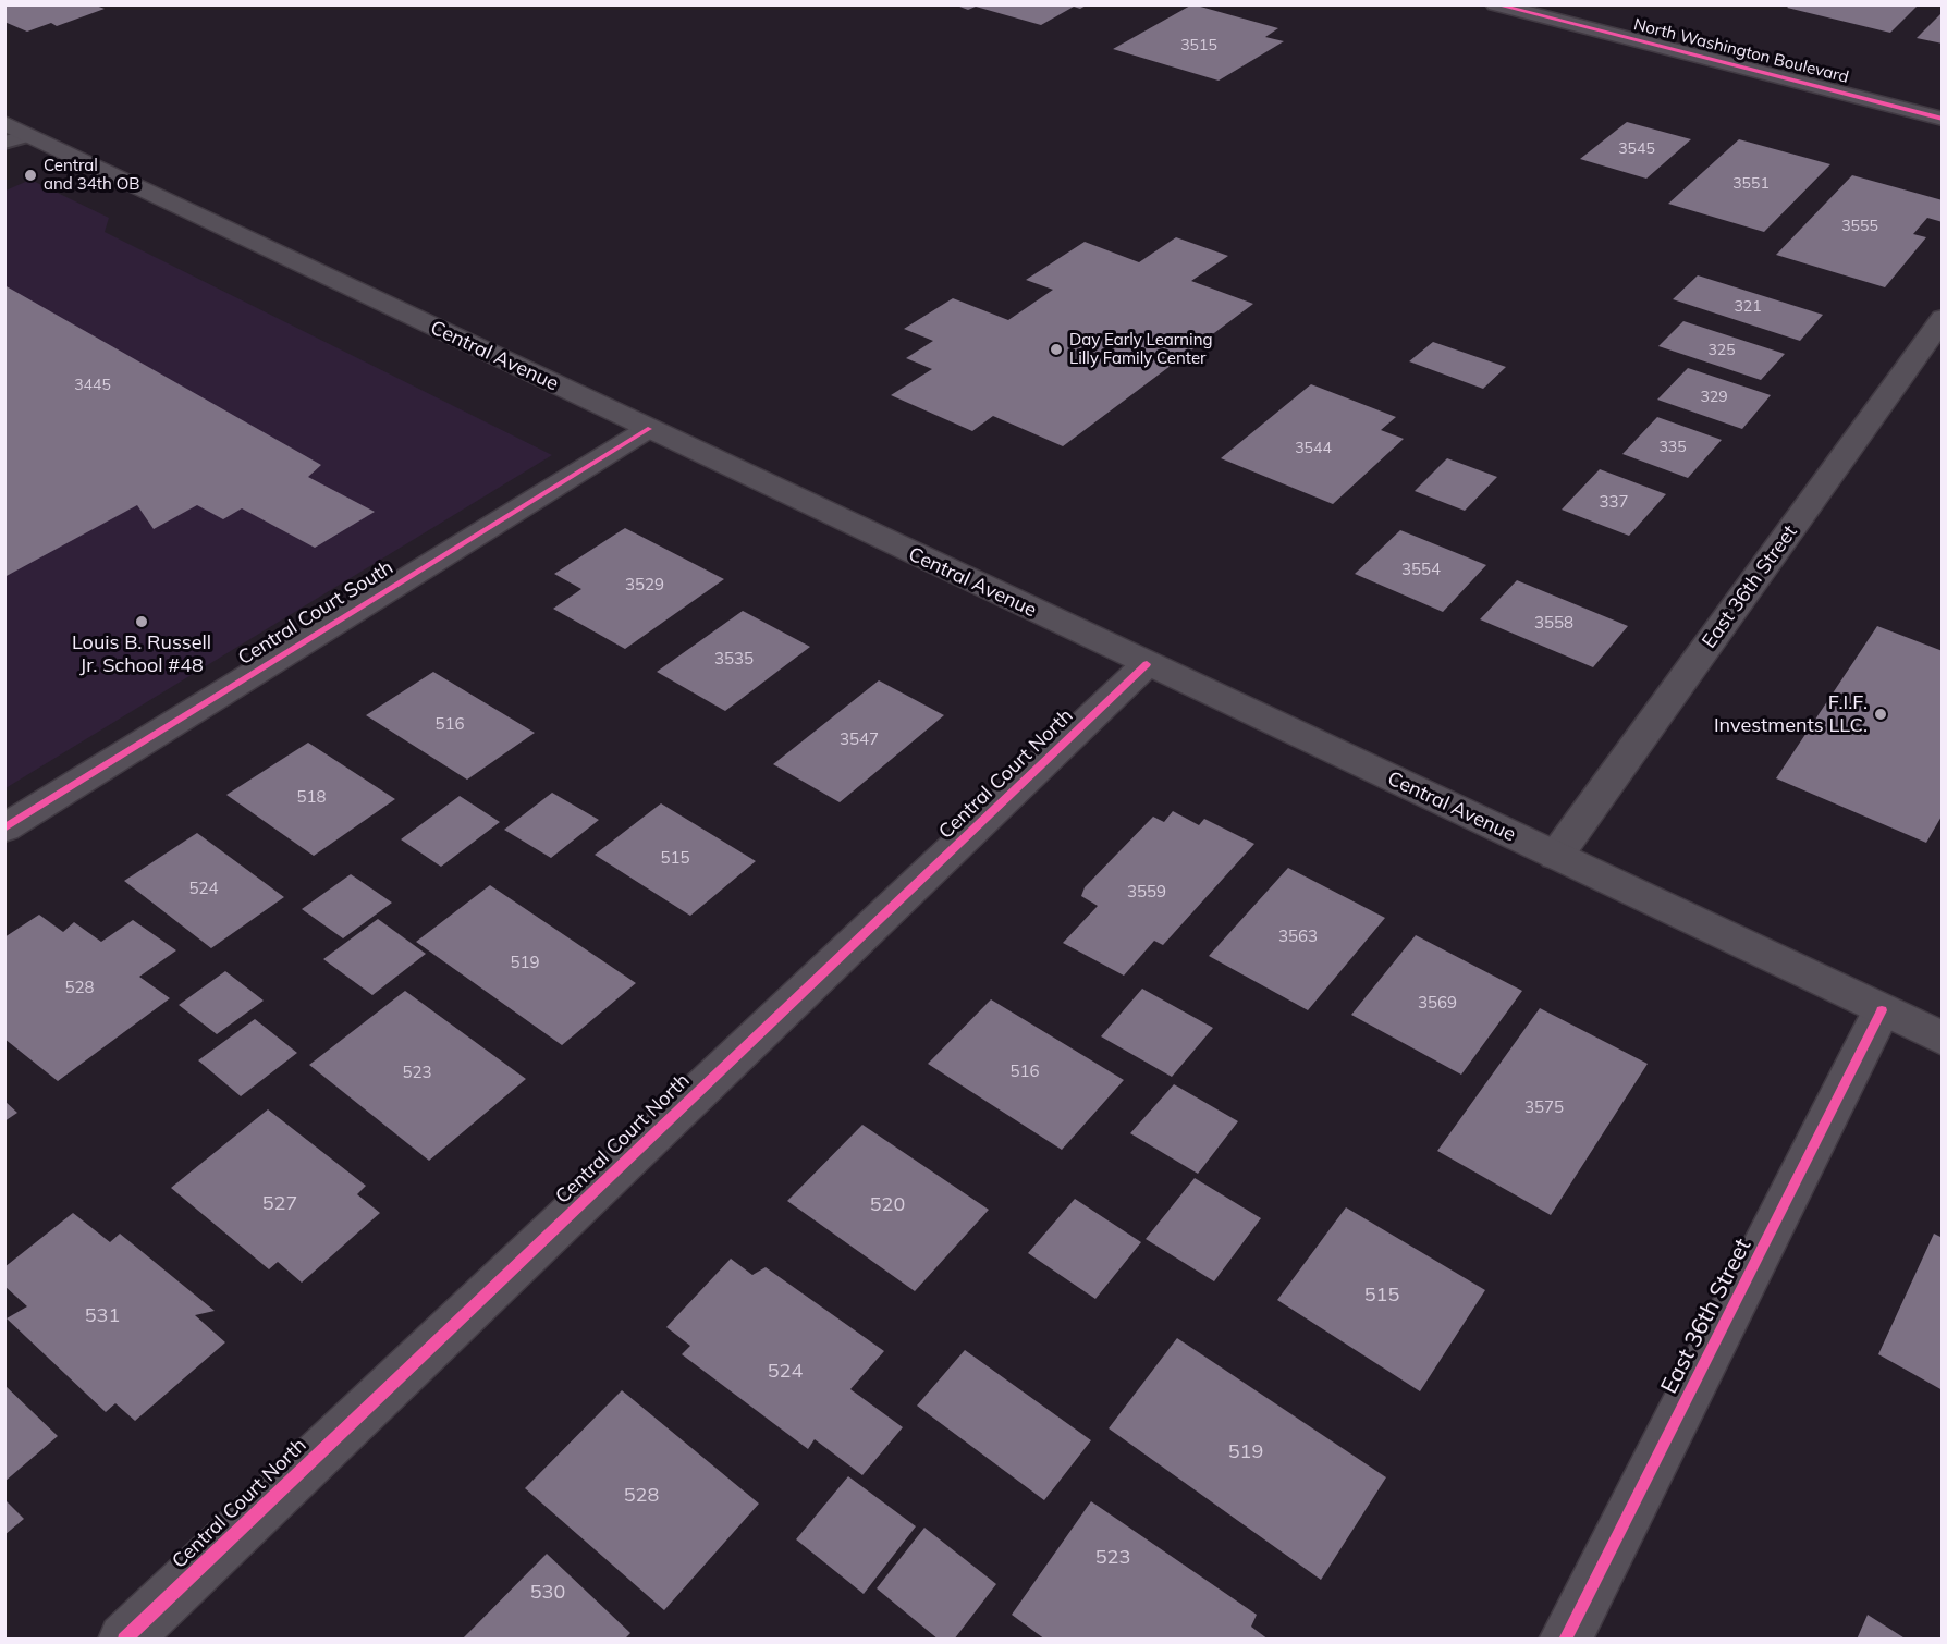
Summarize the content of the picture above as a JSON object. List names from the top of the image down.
{
  "streets": {
    "street": [
      "North Washington Boulevard",
      "Central Avenue",
      "East 36th Street",
      "Central Court South",
      "Central Court North"
    ]
  },
  "crossings": [
    ["Central Avenue", "East 36th Street"],
    ["Central Avenue", "Central Court South"],
    ["Central Avenue", "Central Court North"]
  ],
  "places": [
    "Central and 34th OB",
    "Day Early Learning Lilly Family Center",
    "Louis B. Russell Jr. School #48",
    "F.I.F. Investments LLC."
  ],
  "house_numbers": [
    "3515",
    "3545",
    "3551",
    "3555",
    "321",
    "325",
    "3445",
    "329",
    "335",
    "3544",
    "337",
    "3554",
    "3529",
    "3558",
    "3535",
    "516",
    "3547",
    "518",
    "515",
    "524",
    "3559",
    "3563",
    "519",
    "528",
    "3569",
    "516",
    "523",
    "3575",
    "527",
    "520",
    "515",
    "531",
    "524",
    "519",
    "528",
    "523",
    "530"
  ]
}
